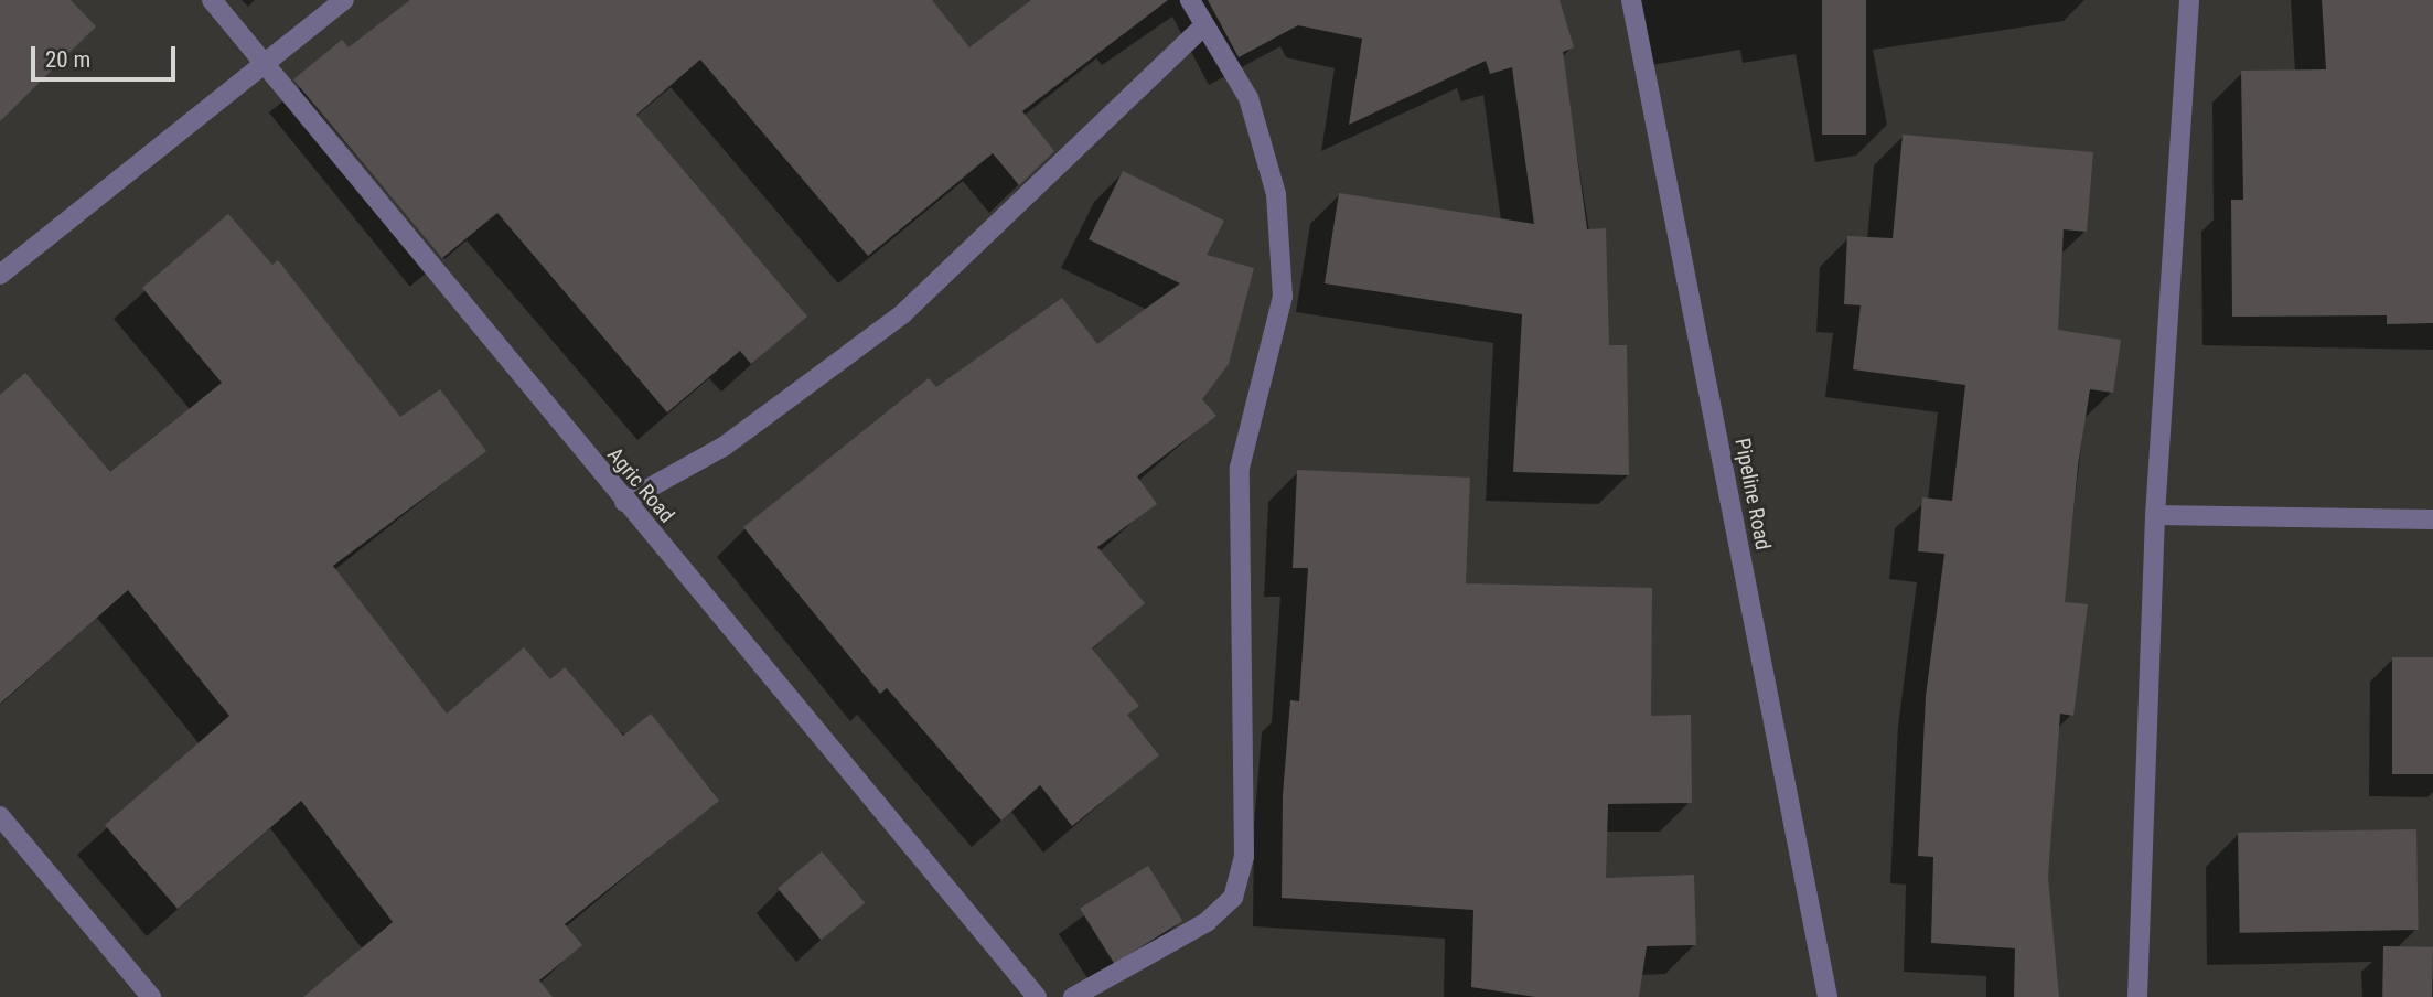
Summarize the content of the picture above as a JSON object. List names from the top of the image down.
{
  "streets": {
    "street": ["Agric Road", "Pipeline Road"]
  },
  "scale_bar": "20 m"
}
